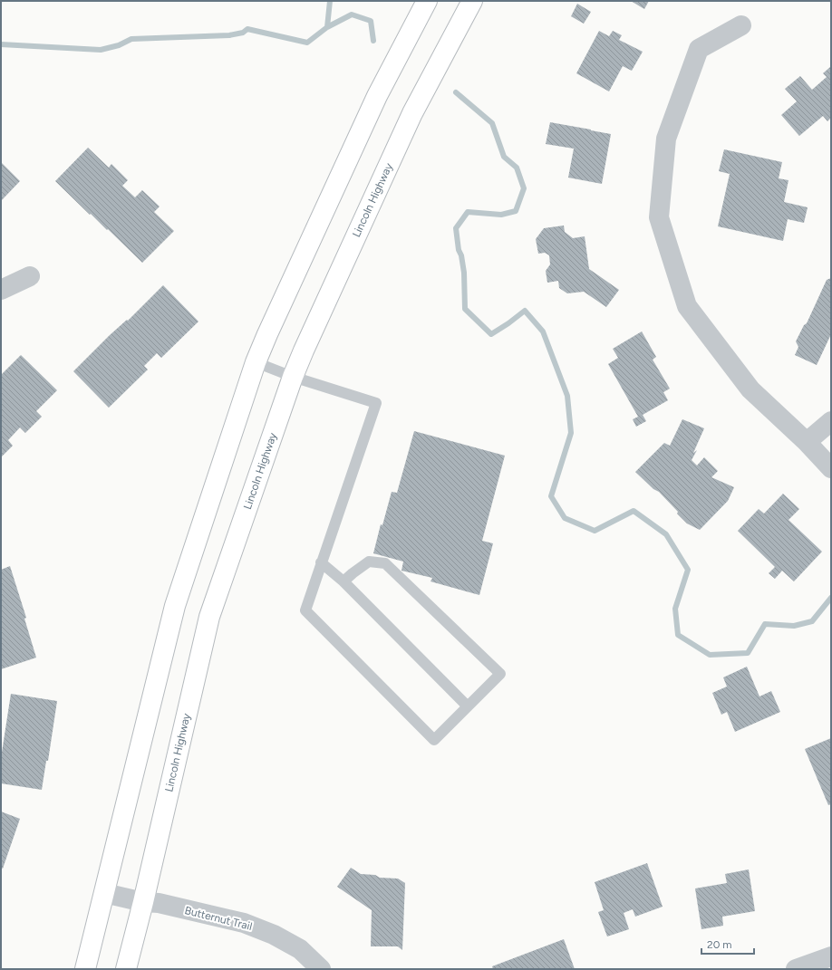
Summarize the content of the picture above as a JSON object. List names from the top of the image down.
{
  "streets": {
    "main road": ["Lincoln Highway"],
    "street": ["Butternut Trail"]
  },
  "crossings": [
    ["Lincoln Highway", "Butternut Trail"]
  ],
  "scale_bar": "20 m"
}
